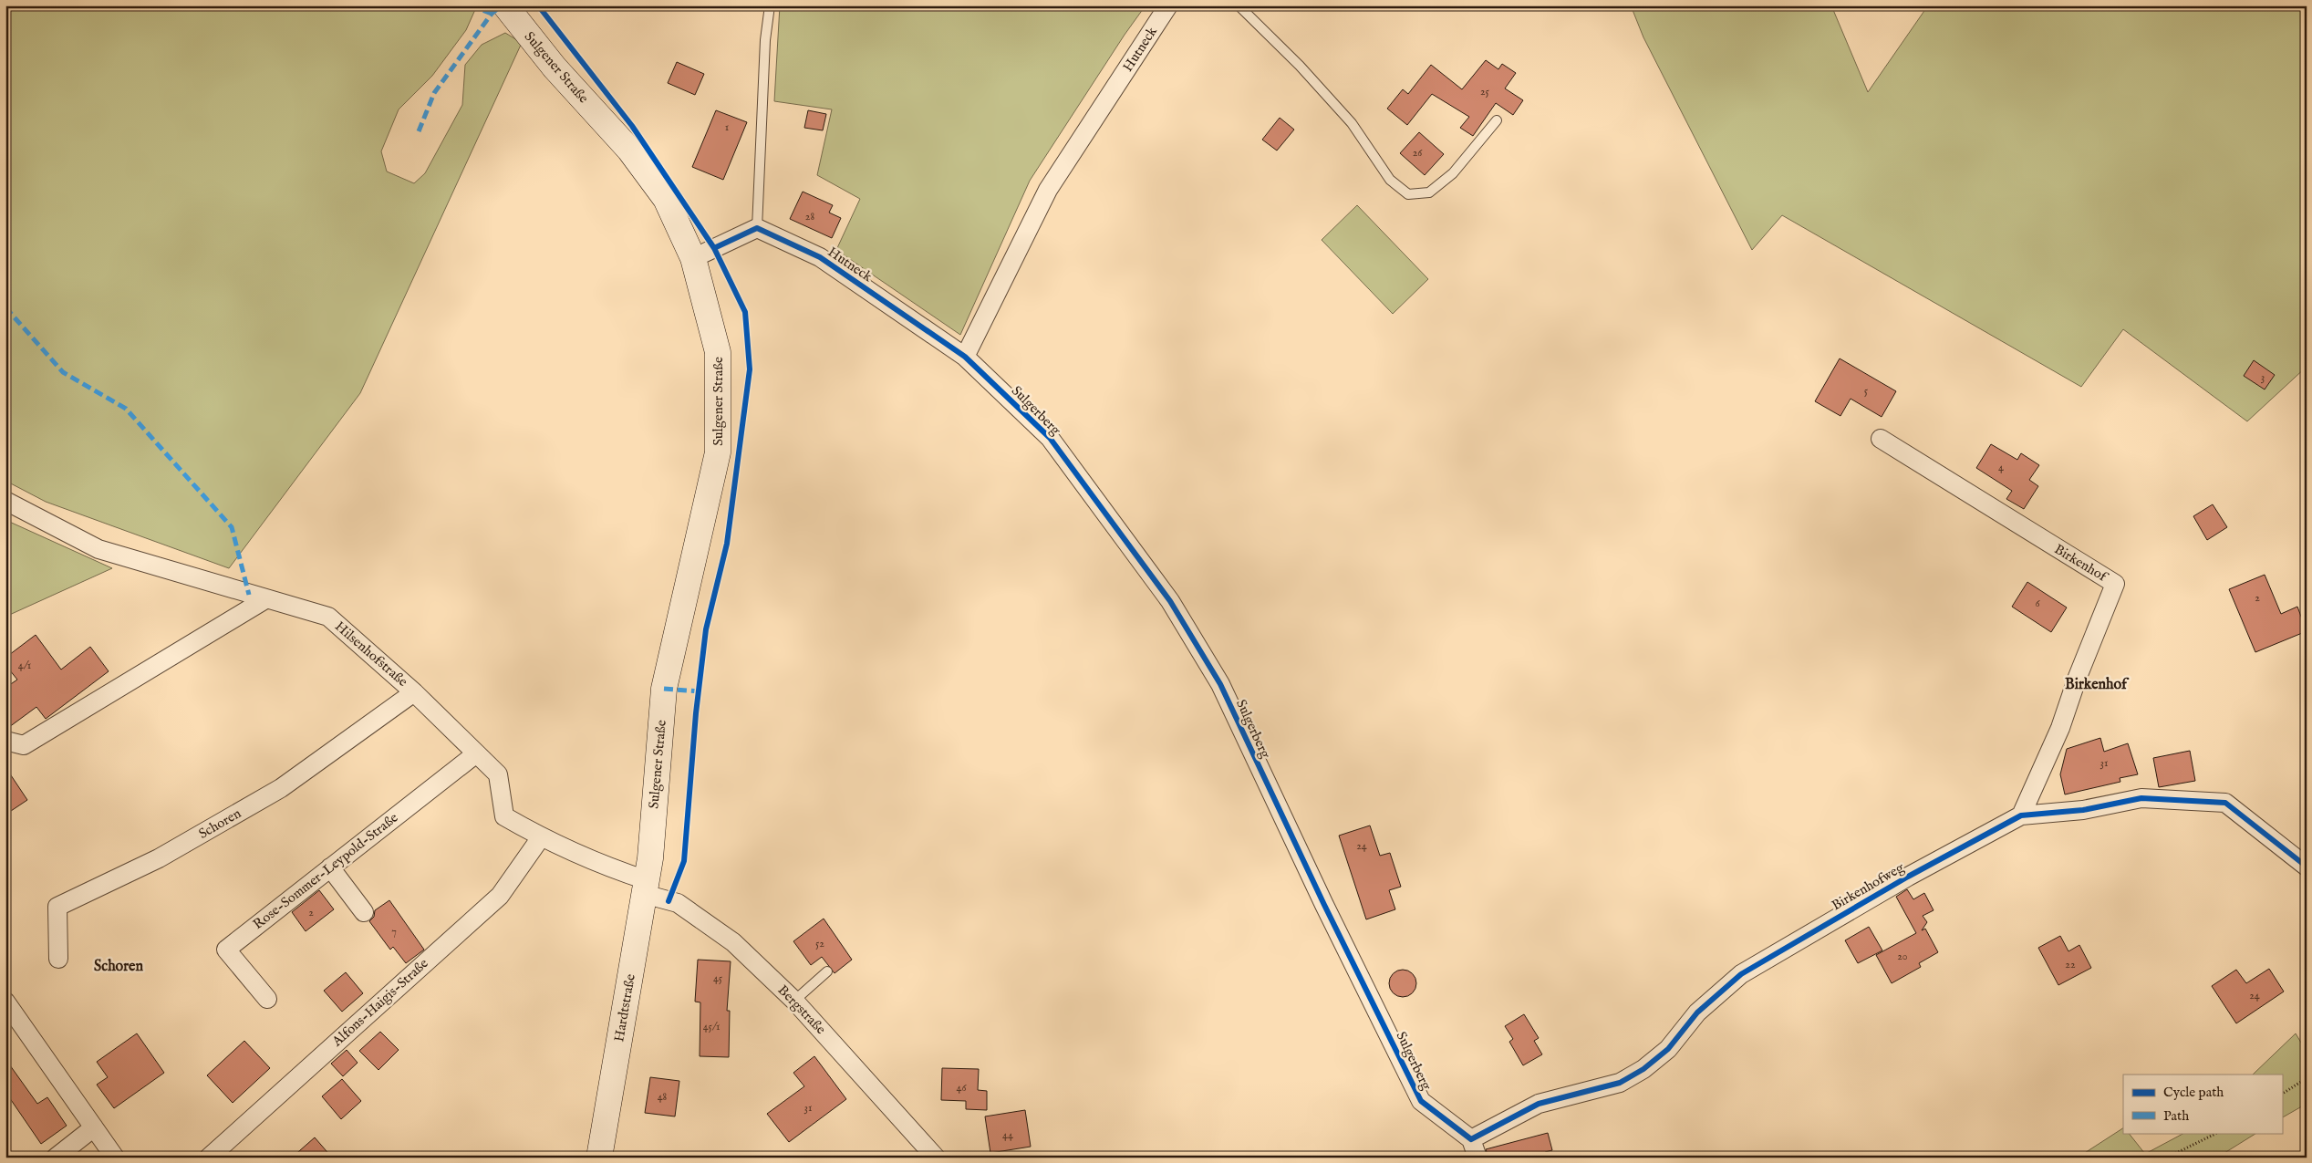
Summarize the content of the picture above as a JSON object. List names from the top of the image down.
{
  "streets": {
    "main road": ["Sulgener Straße", "Hardtstraße"],
    "street": [
      "Hutneck",
      "Sulgerberg",
      "Birkenhof",
      "Hilsenhofstraße",
      "Schoren",
      "Rose-Sommer-Leypold-Straße",
      "Birkenhofweg",
      "Alfons-Haigis-Straße",
      "Bergstraße"
    ]
  },
  "crossings": [
    ["Hutneck", "Sulgerberg"],
    ["Sulgener Straße", "Hilsenhofstraße"],
    ["Sulgener Straße", "Hardtstraße"],
    ["Sulgener Straße", "Bergstraße"],
    ["Sulgerberg", "Birkenhofweg"],
    ["Birkenhof", "Birkenhofweg"],
    ["Hilsenhofstraße", "Schoren"],
    ["Hilsenhofstraße", "Rose-Sommer-Leypold-Straße"],
    ["Hilsenhofstraße", "Alfons-Haigis-Straße"],
    ["Hilsenhofstraße", "Hardtstraße"],
    ["Hilsenhofstraße", "Bergstraße"],
    ["Hardtstraße", "Bergstraße"]
  ],
  "districts": ["Birkenhof", "Schoren"],
  "house_numbers": [
    "25",
    "1",
    "26",
    "28",
    "3",
    "5",
    "4",
    "2",
    "6",
    "4/1",
    "31",
    "24",
    "2",
    "7",
    "52",
    "20",
    "22",
    "45",
    "24",
    "45/1",
    "46",
    "48",
    "31",
    "44"
  ],
  "legend": ["Cycle path", "Path"]
}
